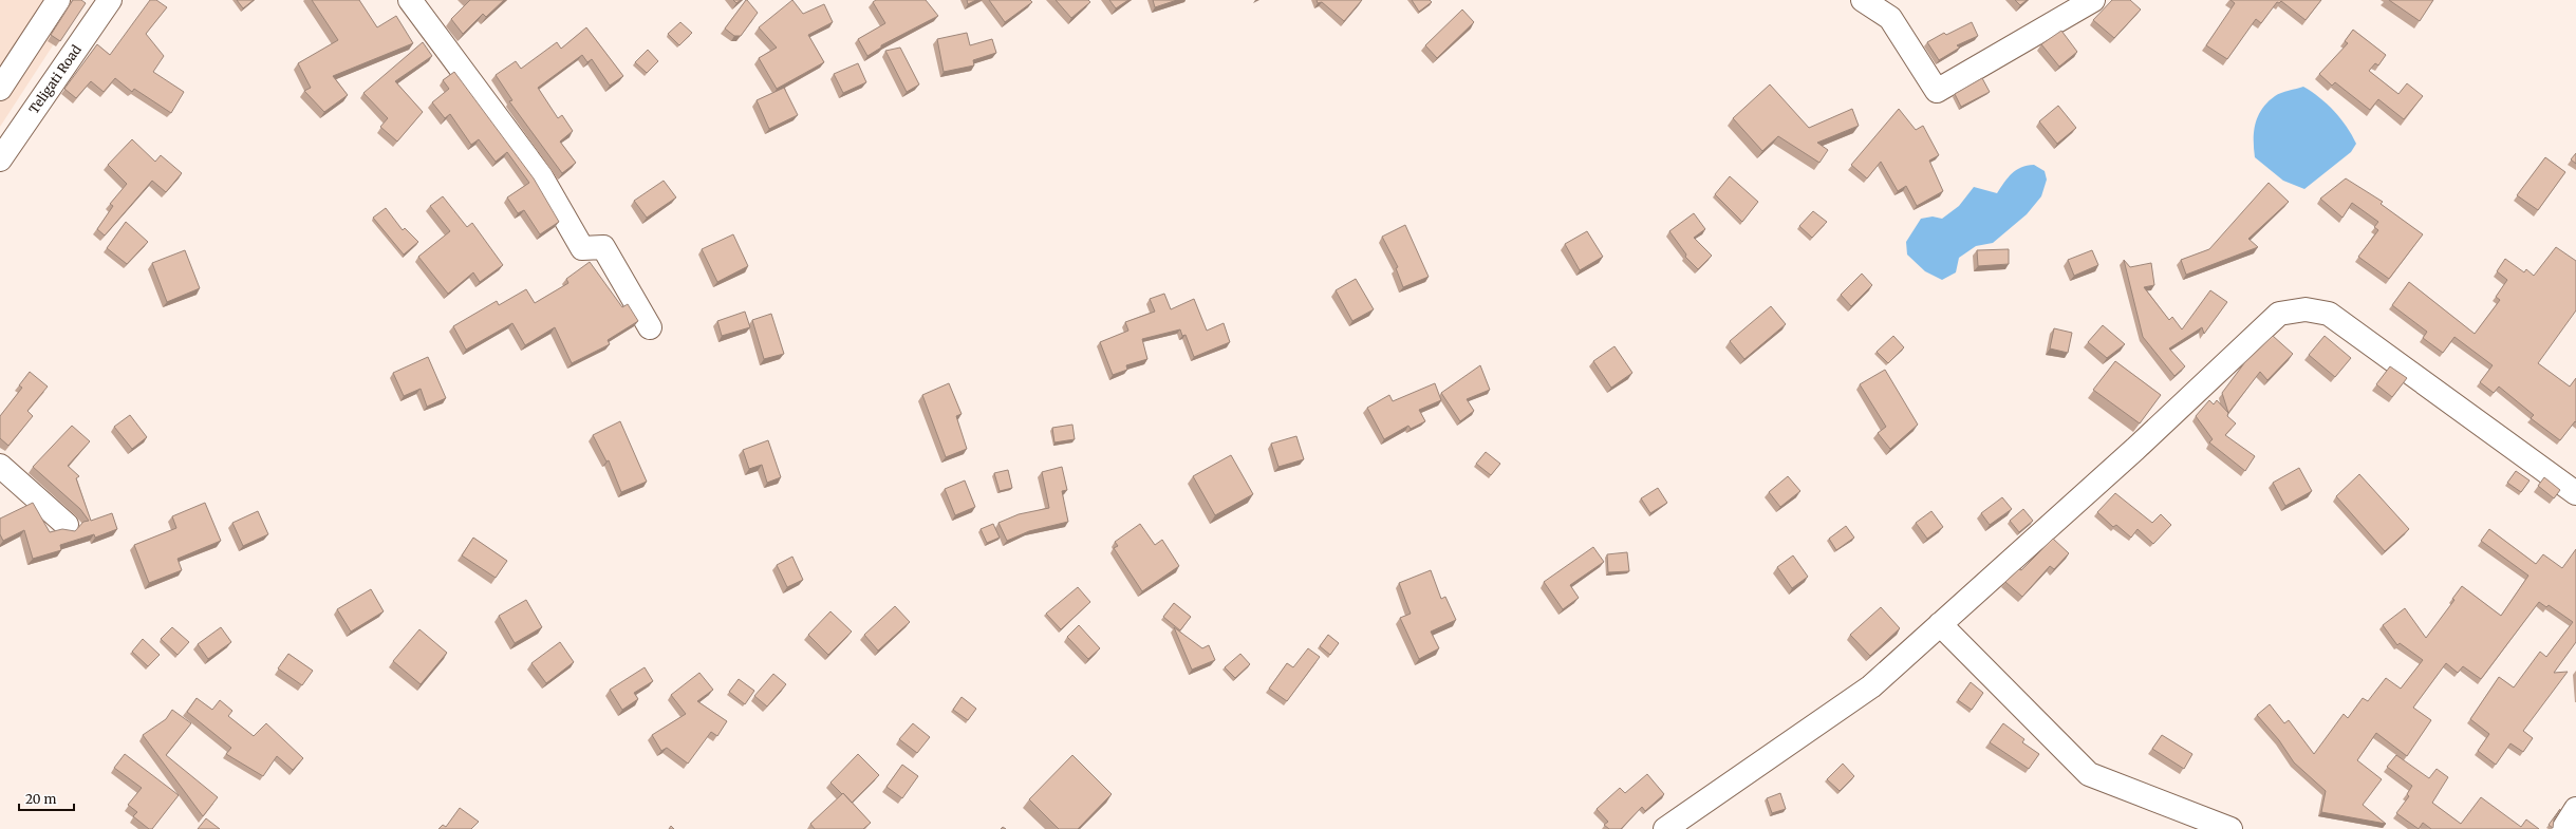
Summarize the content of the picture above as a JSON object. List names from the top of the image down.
{
  "streets": {
    "street": ["Teligati Road"]
  },
  "scale_bar": "20 m"
}
